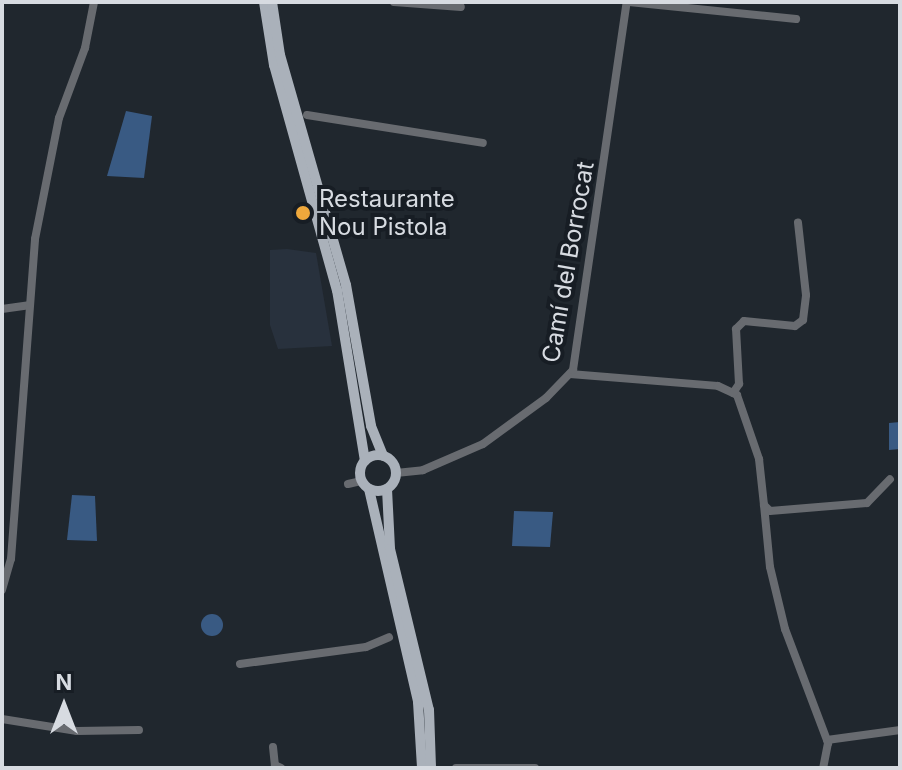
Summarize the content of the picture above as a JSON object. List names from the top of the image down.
{
  "streets": {
    "street": ["Camí del Borrocat"]
  },
  "places": ["Restaurante Nou Pistola"],
  "north": "top"
}
